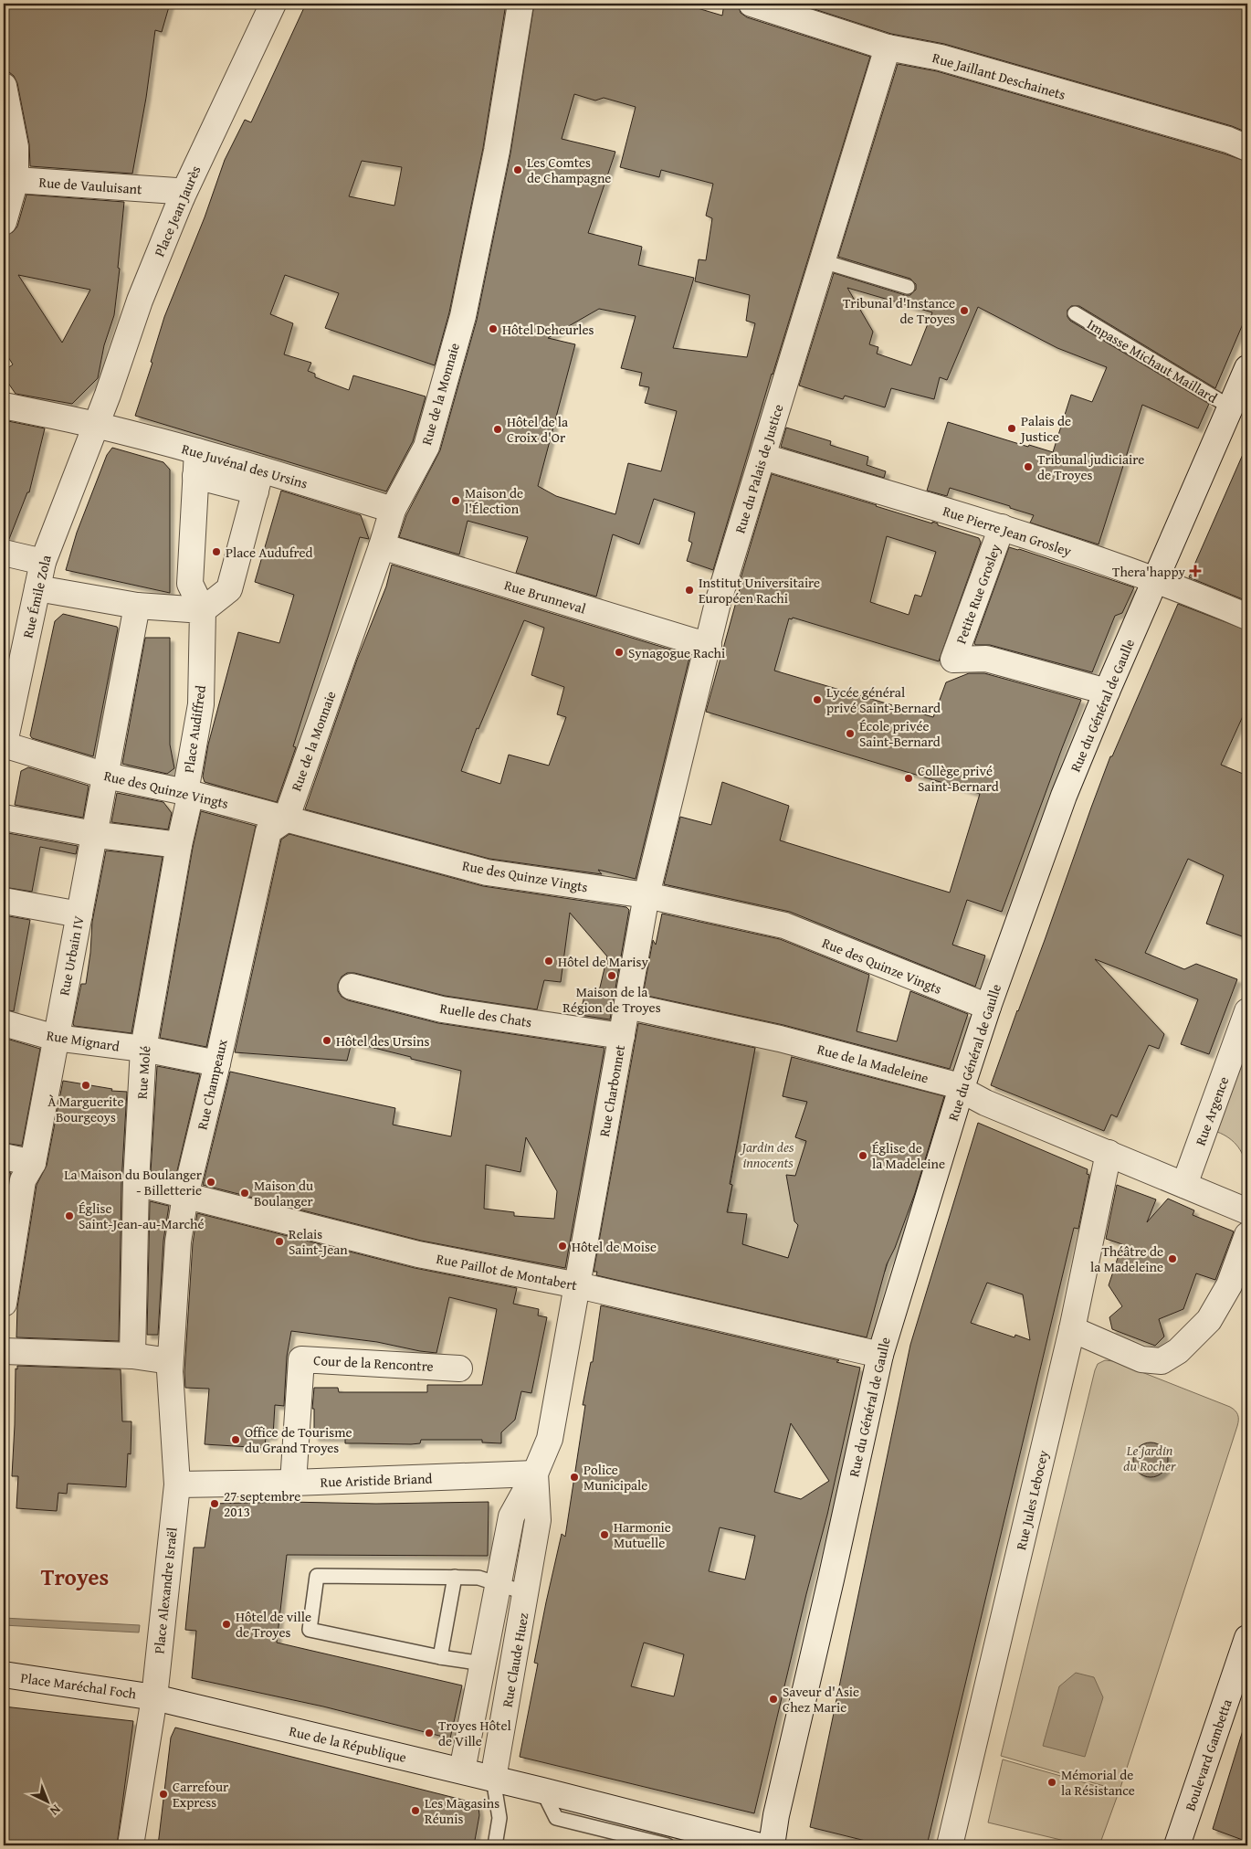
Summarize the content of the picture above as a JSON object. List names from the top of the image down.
{
  "streets": {
    "street": [
      "Rue Jaillant Deschainets",
      "Rue de Vauluisant",
      "Place Jean Jaurès",
      "Rue de la Monnaie",
      "Rue Juvénal des Ursins",
      "Rue du Palais de Justice",
      "Rue Pierre Jean Grosley",
      "Petite Rue Grosley",
      "Rue Émile Zola",
      "Rue Brunneval",
      "Rue du Général de Gaulle",
      "Place Audiffred",
      "Rue des Quinze Vingts",
      "Rue Urbain IV",
      "Ruelle des Chats",
      "Rue Mignard",
      "Rue de la Madeleine",
      "Rue Molé",
      "Rue Champeaux",
      "Rue Charbonnet",
      "Rue Argence",
      "Rue Paillot de Montabert",
      "Cour de la Rencontre",
      "Rue Aristide Briand",
      "Rue Jules Lebocey",
      "Place Alexandre Israël",
      "Rue Claude Huez",
      "Place Maréchal Foch",
      "Rue de la République",
      "Boulevard Gambetta"
    ],
    "lane": ["Impasse Michaut Maillard"]
  },
  "crossings": [
    ["Rue Jaillant Deschainets", "Rue du Palais de Justice"],
    ["Rue de Vauluisant", "Place Jean Jaurès"],
    ["Place Jean Jaurès", "Rue Juvénal des Ursins"],
    ["Place Jean Jaurès", "Rue Émile Zola"],
    ["Impasse Michaut Maillard", "Rue du Général de Gaulle"],
    ["Rue de la Monnaie", "Rue Juvénal des Ursins"],
    ["Rue de la Monnaie", "Rue Brunneval"],
    ["Rue de la Monnaie", "Rue des Quinze Vingts"],
    ["Rue de la Monnaie", "Rue Champeaux"],
    ["Rue Juvénal des Ursins", "Rue Émile Zola"],
    ["Rue Juvénal des Ursins", "Place Audiffred"],
    ["Rue du Palais de Justice", "Rue Pierre Jean Grosley"],
    ["Rue du Palais de Justice", "Rue Brunneval"],
    ["Rue du Palais de Justice", "Rue des Quinze Vingts"],
    ["Rue du Palais de Justice", "Rue Charbonnet"],
    ["Rue Pierre Jean Grosley", "Petite Rue Grosley"],
    ["Rue Pierre Jean Grosley", "Rue du Général de Gaulle"],
    ["Petite Rue Grosley", "Rue du Général de Gaulle"],
    ["Rue Émile Zola", "Rue des Quinze Vingts"],
    ["Rue du Général de Gaulle", "Rue des Quinze Vingts"],
    ["Rue du Général de Gaulle", "Rue de la Madeleine"],
    ["Rue du Général de Gaulle", "Rue Paillot de Montabert"],
    ["Place Audiffred", "Rue des Quinze Vingts"],
    ["Place Audiffred", "Rue Molé"],
    ["Rue des Quinze Vingts", "Rue Urbain IV"],
    ["Rue des Quinze Vingts", "Rue Molé"],
    ["Rue des Quinze Vingts", "Rue Champeaux"],
    ["Rue des Quinze Vingts", "Rue Charbonnet"],
    ["Rue Urbain IV", "Rue Mignard"],
    ["Ruelle des Chats", "Rue Charbonnet"],
    ["Rue Mignard", "Rue Molé"],
    ["Rue Mignard", "Rue Champeaux"],
    ["Rue de la Madeleine", "Rue Charbonnet"],
    ["Rue de la Madeleine", "Rue Argence"],
    ["Rue de la Madeleine", "Rue Jules Lebocey"],
    ["Rue Molé", "Rue Paillot de Montabert"],
    ["Rue Champeaux", "Rue Paillot de Montabert"],
    ["Rue Champeaux", "Place Alexandre Israël"],
    ["Rue Charbonnet", "Rue Paillot de Montabert"],
    ["Rue Charbonnet", "Rue Claude Huez"],
    ["Rue Paillot de Montabert", "Rue Claude Huez"],
    ["Cour de la Rencontre", "Rue Aristide Briand"],
    ["Rue Aristide Briand", "Place Alexandre Israël"],
    ["Rue Aristide Briand", "Rue Claude Huez"],
    ["Place Alexandre Israël", "Place Maréchal Foch"],
    ["Place Alexandre Israël", "Rue de la République"],
    ["Rue Claude Huez", "Rue de la République"],
    ["Place Maréchal Foch", "Rue de la République"]
  ],
  "districts": ["Troyes"],
  "parks": ["Jardin des innocents", "Le jardin du Rocher"],
  "places": {
    "other": [
      "Les Comtes de Champagne",
      "Tribunal d'Instance de Troyes",
      "Hôtel Deheurles",
      "Palais de Justice",
      "Hôtel de la Croix d'Or",
      "Tribunal judiciaire de Troyes",
      "Maison de l'Élection",
      "Place Audufred",
      "Institut Universitaire Européen Rachi",
      "Synagogue Rachi",
      "Lycée général privé Saint-Bernard",
      "École privée Saint-Bernard",
      "Collège privé Saint-Bernard",
      "Hôtel de Marisy",
      "Maison de la Région de Troyes",
      "Hôtel des Ursins",
      "À Marguerite Bourgeoys",
      "Église de la Madeleine",
      "La Maison du Boulanger - Billetterie",
      "Maison du Boulanger",
      "Église Saint-Jean-au-Marché",
      "Relais Saint-Jean",
      "Hôtel de Moise",
      "Théâtre de la Madeleine",
      "Office de Tourisme du Grand Troyes",
      "Police Municipale",
      "27 septembre 2013",
      "Harmonie Mutuelle",
      "Hôtel de ville de Troyes",
      "Saveur d'Asie Chez Marie",
      "Troyes Hôtel de Ville",
      "Mémorial de la Résistance",
      "Carrefour Express",
      "Les Magasins Réunis"
    ],
    "health": ["Thera'happy"]
  },
  "north": "bottom right"
}
